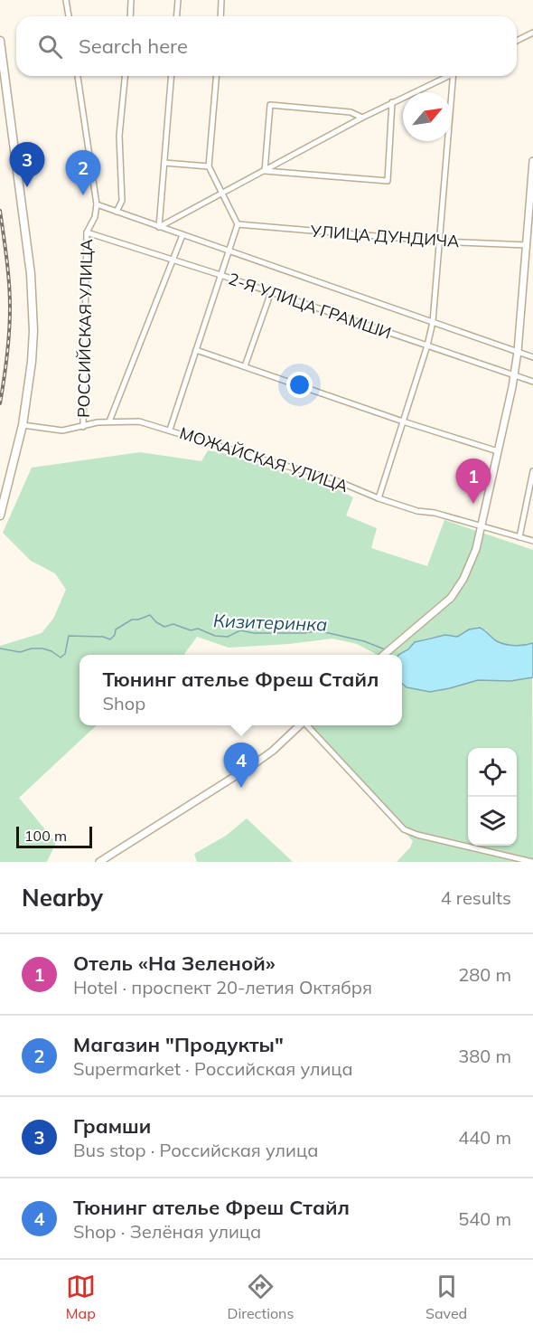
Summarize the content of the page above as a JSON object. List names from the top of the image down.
{
  "streets": {
    "street": [
      "УЛИЦА ДУНДИЧА",
      "2-Я УЛИЦА ГРАМШИ",
      "РОССИЙСКАЯ УЛИЦА",
      "МОЖАЙСКАЯ УЛИЦА"
    ]
  },
  "crossings": [
    ["2-Я УЛИЦА ГРАМШИ", "РОССИЙСКАЯ УЛИЦА"],
    ["РОССИЙСКАЯ УЛИЦА", "МОЖАЙСКАЯ УЛИЦА"]
  ],
  "water": ["Кизитеринка"],
  "scale_bar": "100 m",
  "north": "top right",
  "page": {
    "search": "Search here",
    "pins": [
      "3",
      "2",
      "1",
      "4"
    ],
    "popup": ["Тюнинг ателье Фреш Стайл", "Shop"],
    "scale": "100 m",
    "heading": ["Nearby", "4 results"],
    "list": [
      {
        "mark": "1",
        "name": "Отель «На Зеленой»",
        "note": "Hotel · проспект 20-летия Октября",
        "value": "280 m"
      },
      {
        "mark": "2",
        "name": "Магазин \"Продукты\"",
        "note": "Supermarket · Российская улица",
        "value": "380 m"
      },
      {
        "mark": "3",
        "name": "Грамши",
        "note": "Bus stop · Российская улица",
        "value": "440 m"
      },
      {
        "mark": "4",
        "name": "Тюнинг ателье Фреш Стайл",
        "note": "Shop · Зелёная улица",
        "value": "540 m"
      }
    ],
    "nav": ["Map", "Directions", "Saved"]
  }
}
